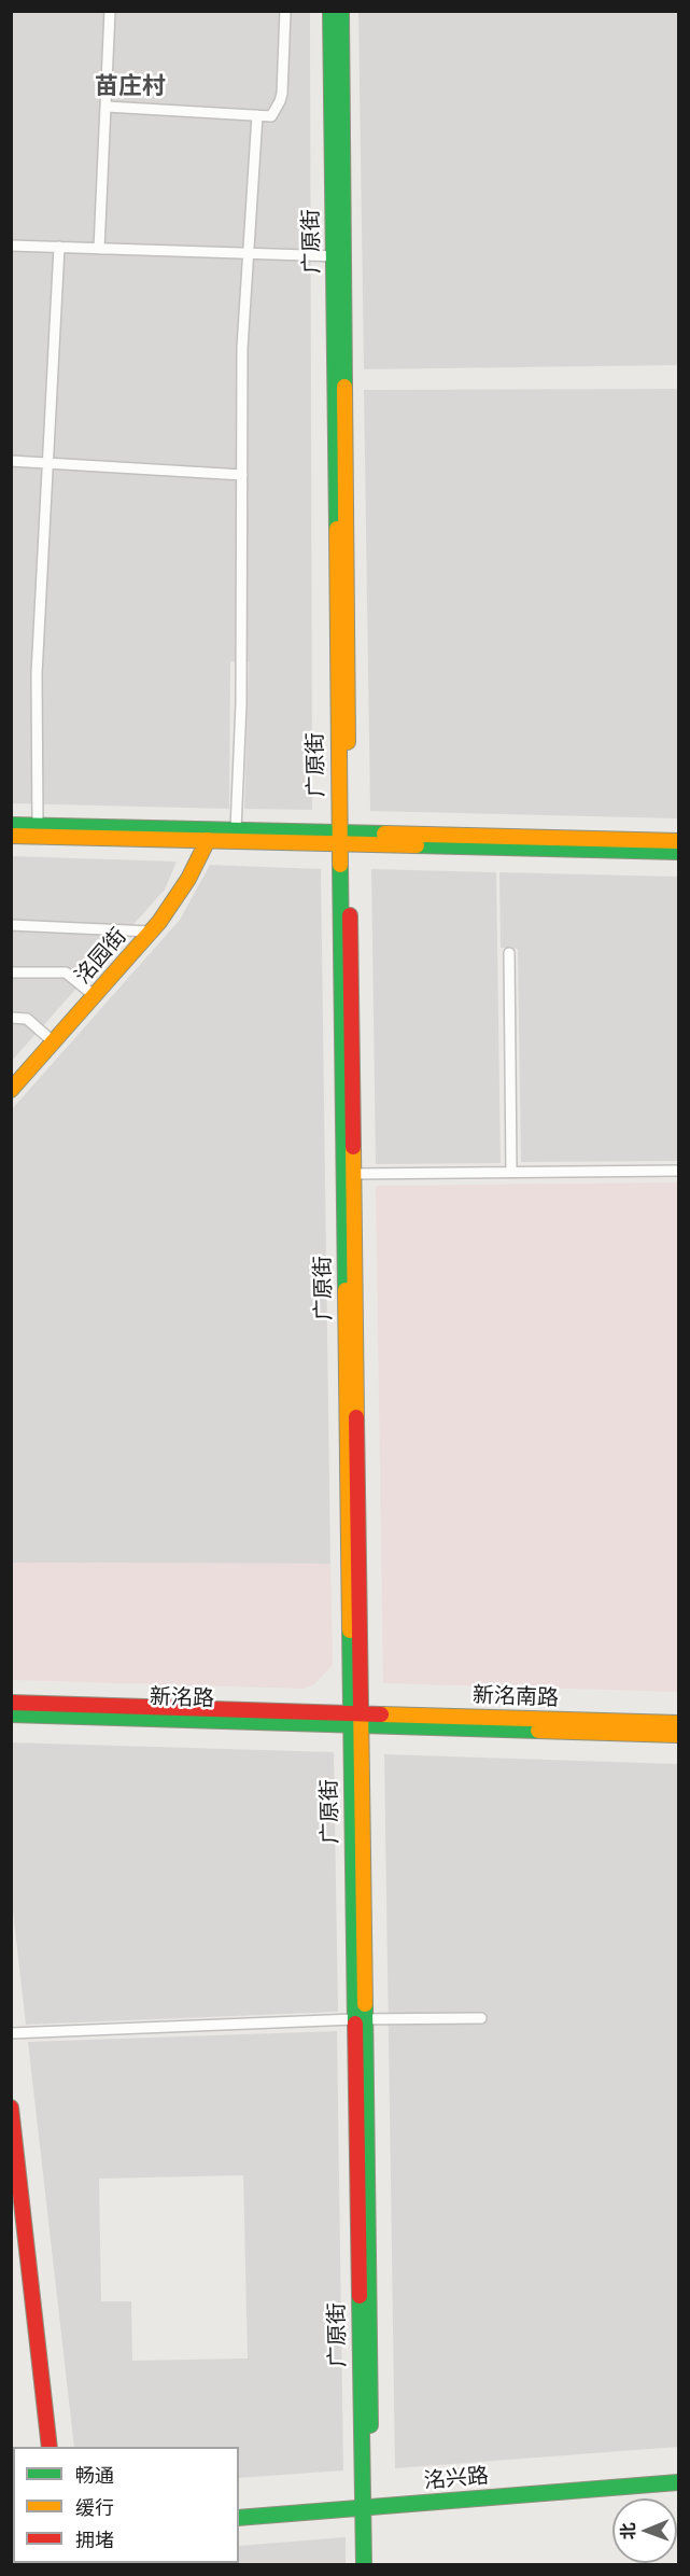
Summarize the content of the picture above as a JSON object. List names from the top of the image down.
{
  "streets": {
    "main road": [
      "广原街",
      "洺园街",
      "新洺南路",
      "新洺路",
      "洺兴路"
    ]
  },
  "crossings": [
    ["广原街", "新洺南路"],
    ["广原街", "新洺路"],
    ["广原街", "洺兴路"],
    ["新洺南路", "新洺路"]
  ],
  "districts": ["苗庄村"],
  "legend": ["畅通", "缓行", "拥堵"],
  "north": "left"
}
